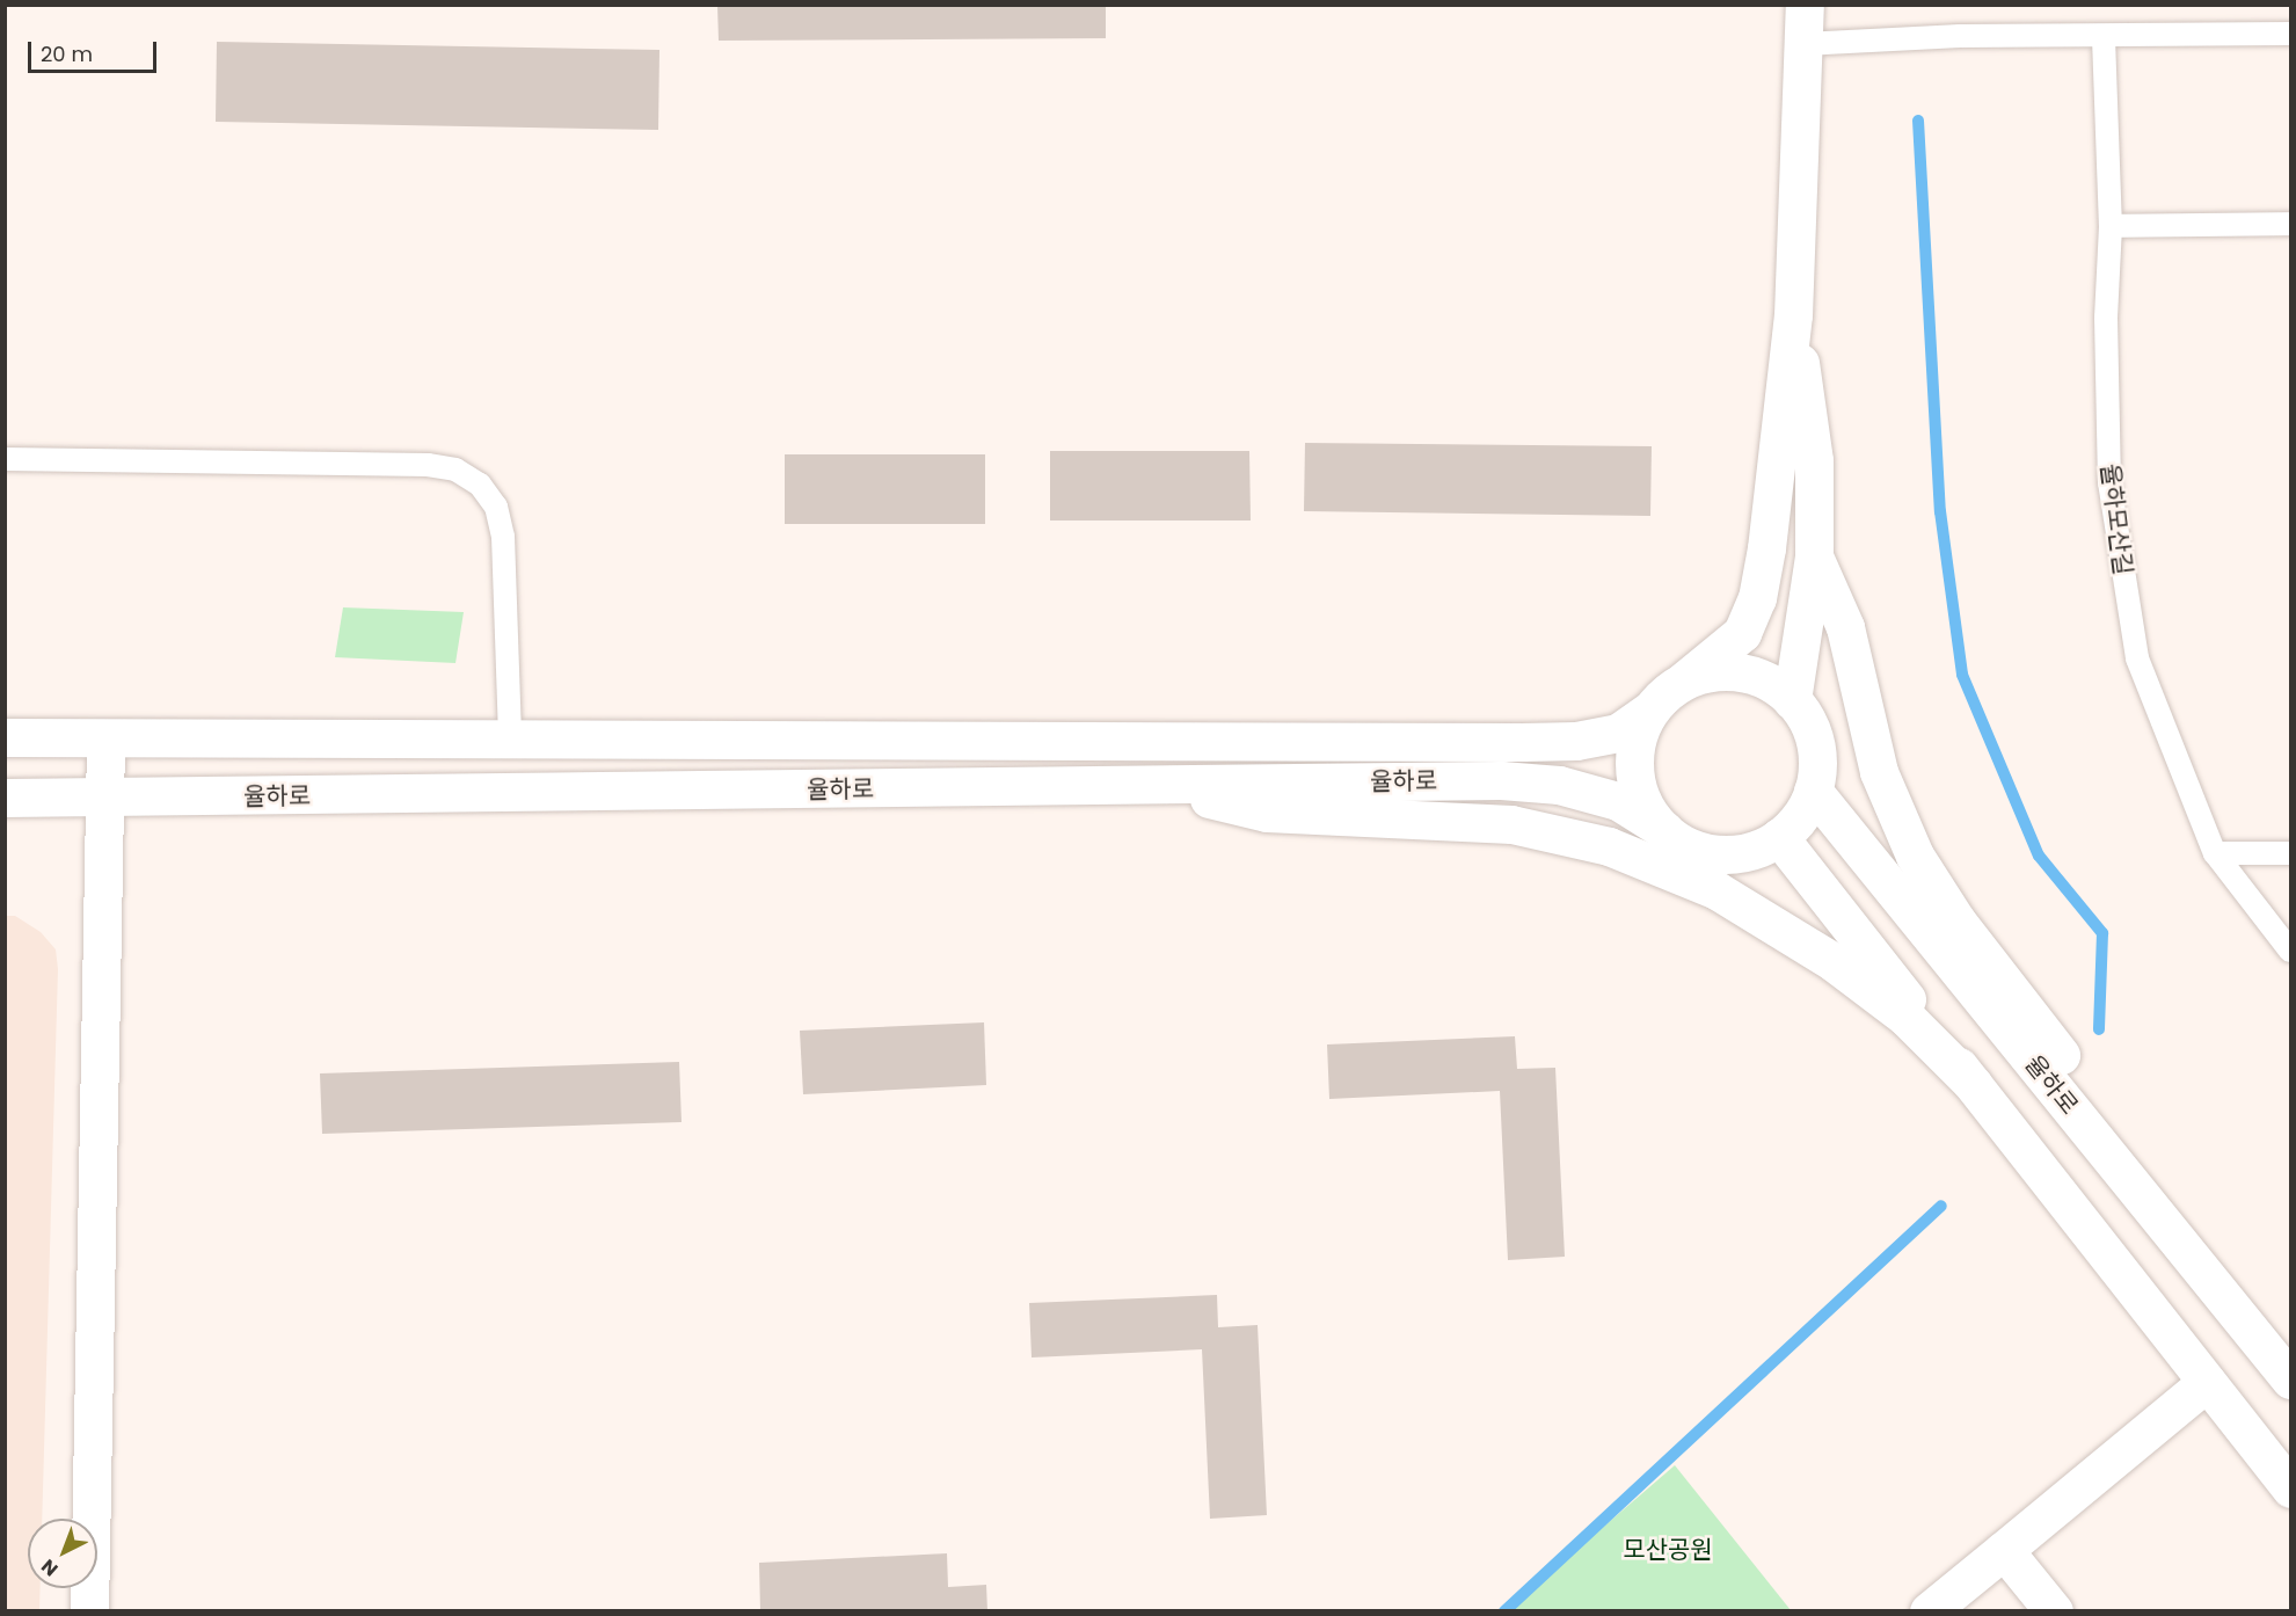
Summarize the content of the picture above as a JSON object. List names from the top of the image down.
{
  "streets": {
    "main road": ["율하로"],
    "lane": ["율하모산길"]
  },
  "parks": ["모산공원"],
  "scale_bar": "20 m",
  "north": "bottom left"
}
